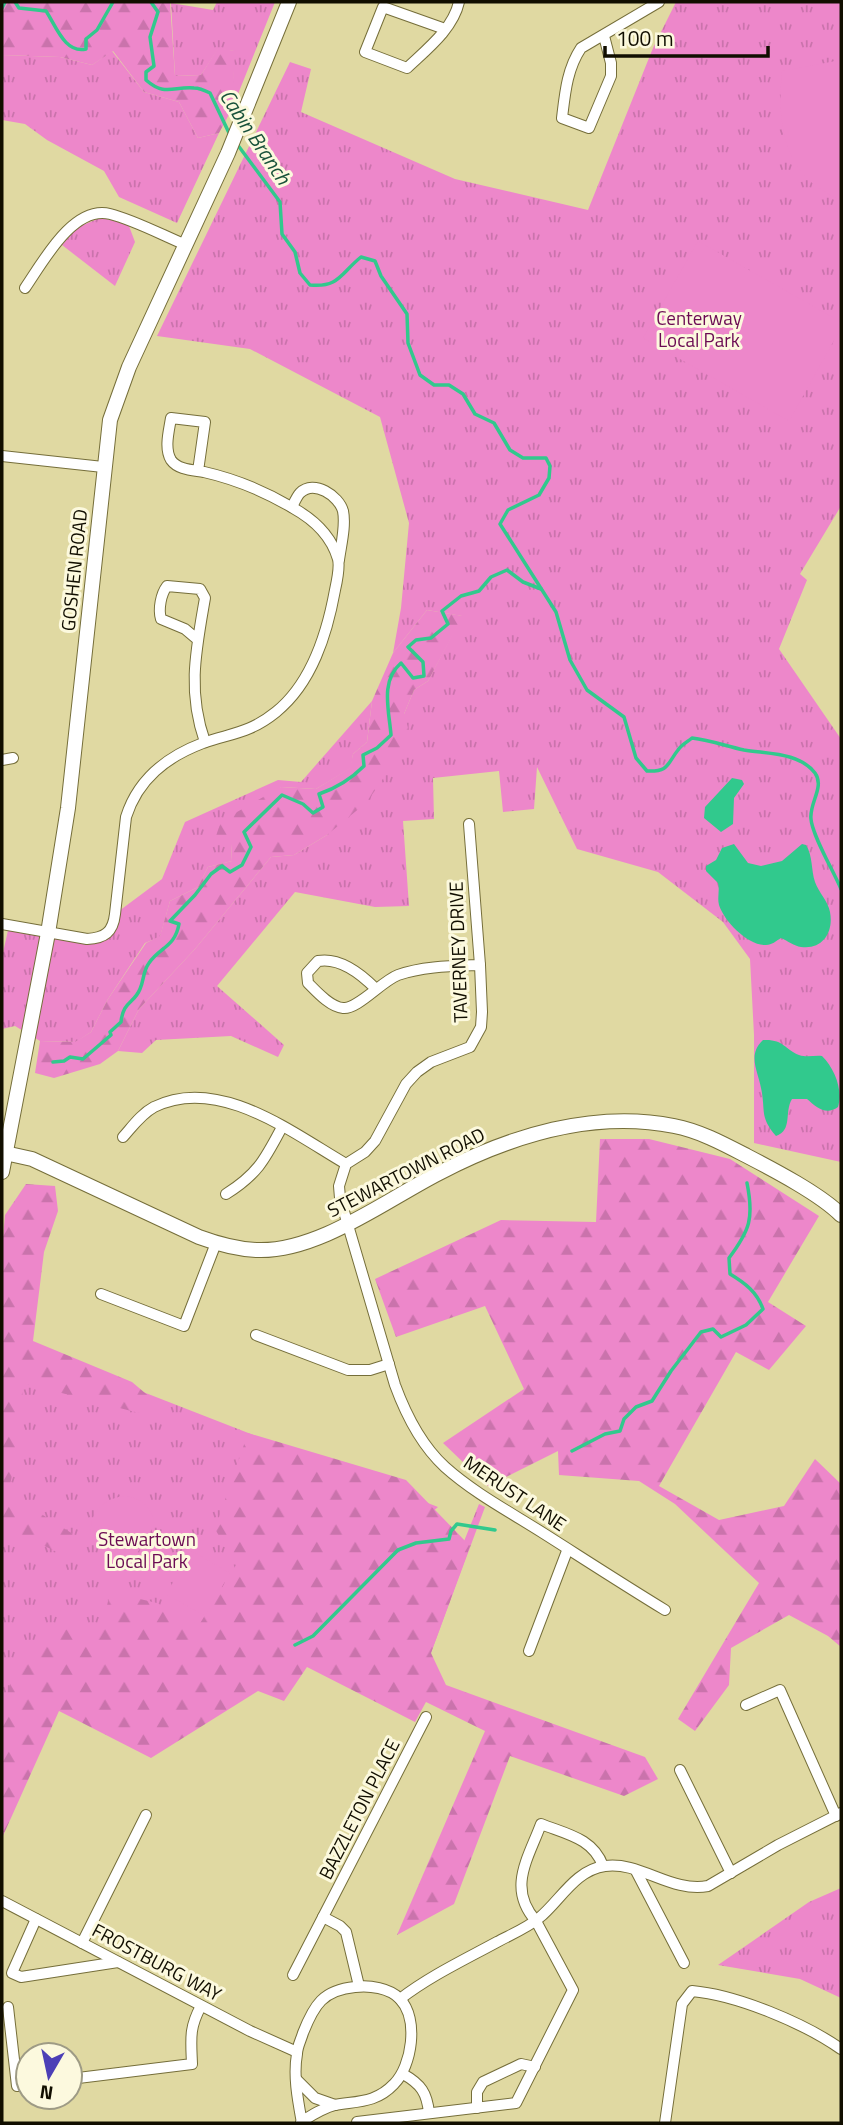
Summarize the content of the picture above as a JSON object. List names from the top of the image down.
{
  "streets": {
    "street": [
      "GOSHEN ROAD",
      "TAVERNEY DRIVE",
      "STEWARTOWN ROAD",
      "MERUST LANE",
      "BAZZLETON PLACE",
      "FROSTBURG WAY"
    ]
  },
  "crossings": [
    ["GOSHEN ROAD", "STEWARTOWN ROAD"],
    ["STEWARTOWN ROAD", "MERUST LANE"]
  ],
  "water": ["Cabin Branch"],
  "parks": ["Centerway Local Park", "Stewartown Local Park"],
  "scale_bar": "100 m",
  "north": "bottom"
}
